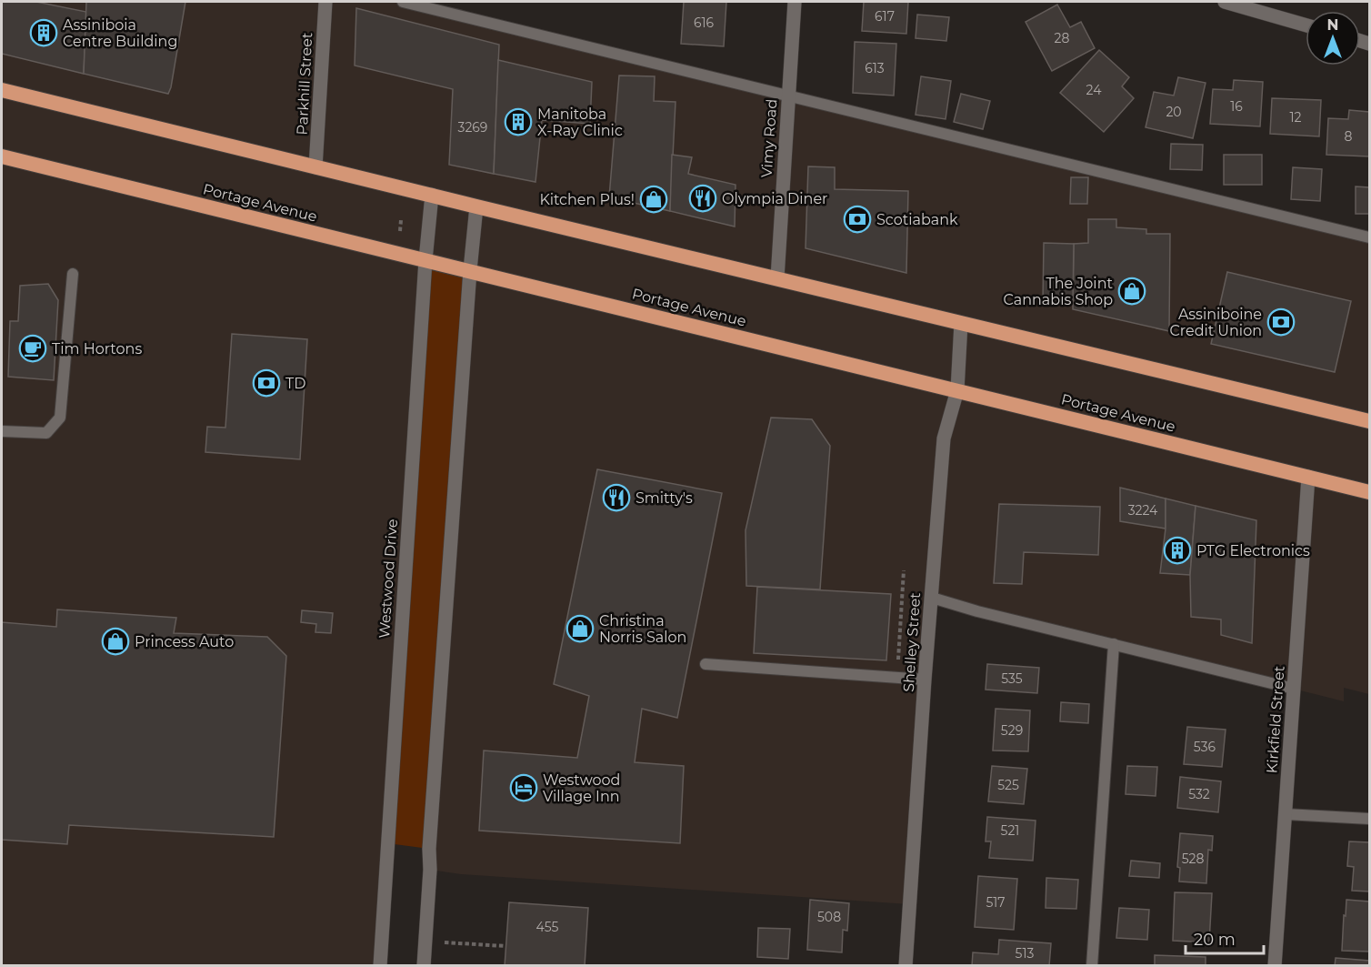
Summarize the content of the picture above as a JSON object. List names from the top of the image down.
{
  "streets": {
    "highway": ["Portage Avenue"],
    "street": [
      "Parkhill Street",
      "Vimy Road",
      "Westwood Drive",
      "Shelley Street",
      "Kirkfield Street"
    ]
  },
  "crossings": [
    ["Portage Avenue", "Westwood Drive"],
    ["Portage Avenue", "Shelley Street"],
    ["Portage Avenue", "Kirkfield Street"]
  ],
  "places": {
    "building": ["Assiniboia Centre Building", "Manitoba X-Ray Clinic", "PTG Electronics"],
    "restaurant": ["Olympia Diner", "Smitty's"],
    "shop": [
      "Kitchen Plus!",
      "The Joint Cannabis Shop",
      "Christina Norris Salon",
      "Princess Auto"
    ],
    "bank": ["Scotiabank", "Assiniboine Credit Union", "TD"],
    "cafe": ["Tim Hortons"],
    "hotel": ["Westwood Village Inn"]
  },
  "house_numbers": [
    "617",
    "616",
    "28",
    "613",
    "24",
    "16",
    "20",
    "12",
    "3269",
    "8",
    "3224",
    "535",
    "529",
    "536",
    "525",
    "532",
    "521",
    "528",
    "517",
    "508",
    "455",
    "513"
  ],
  "scale_bar": "20 m",
  "north": "top"
}
